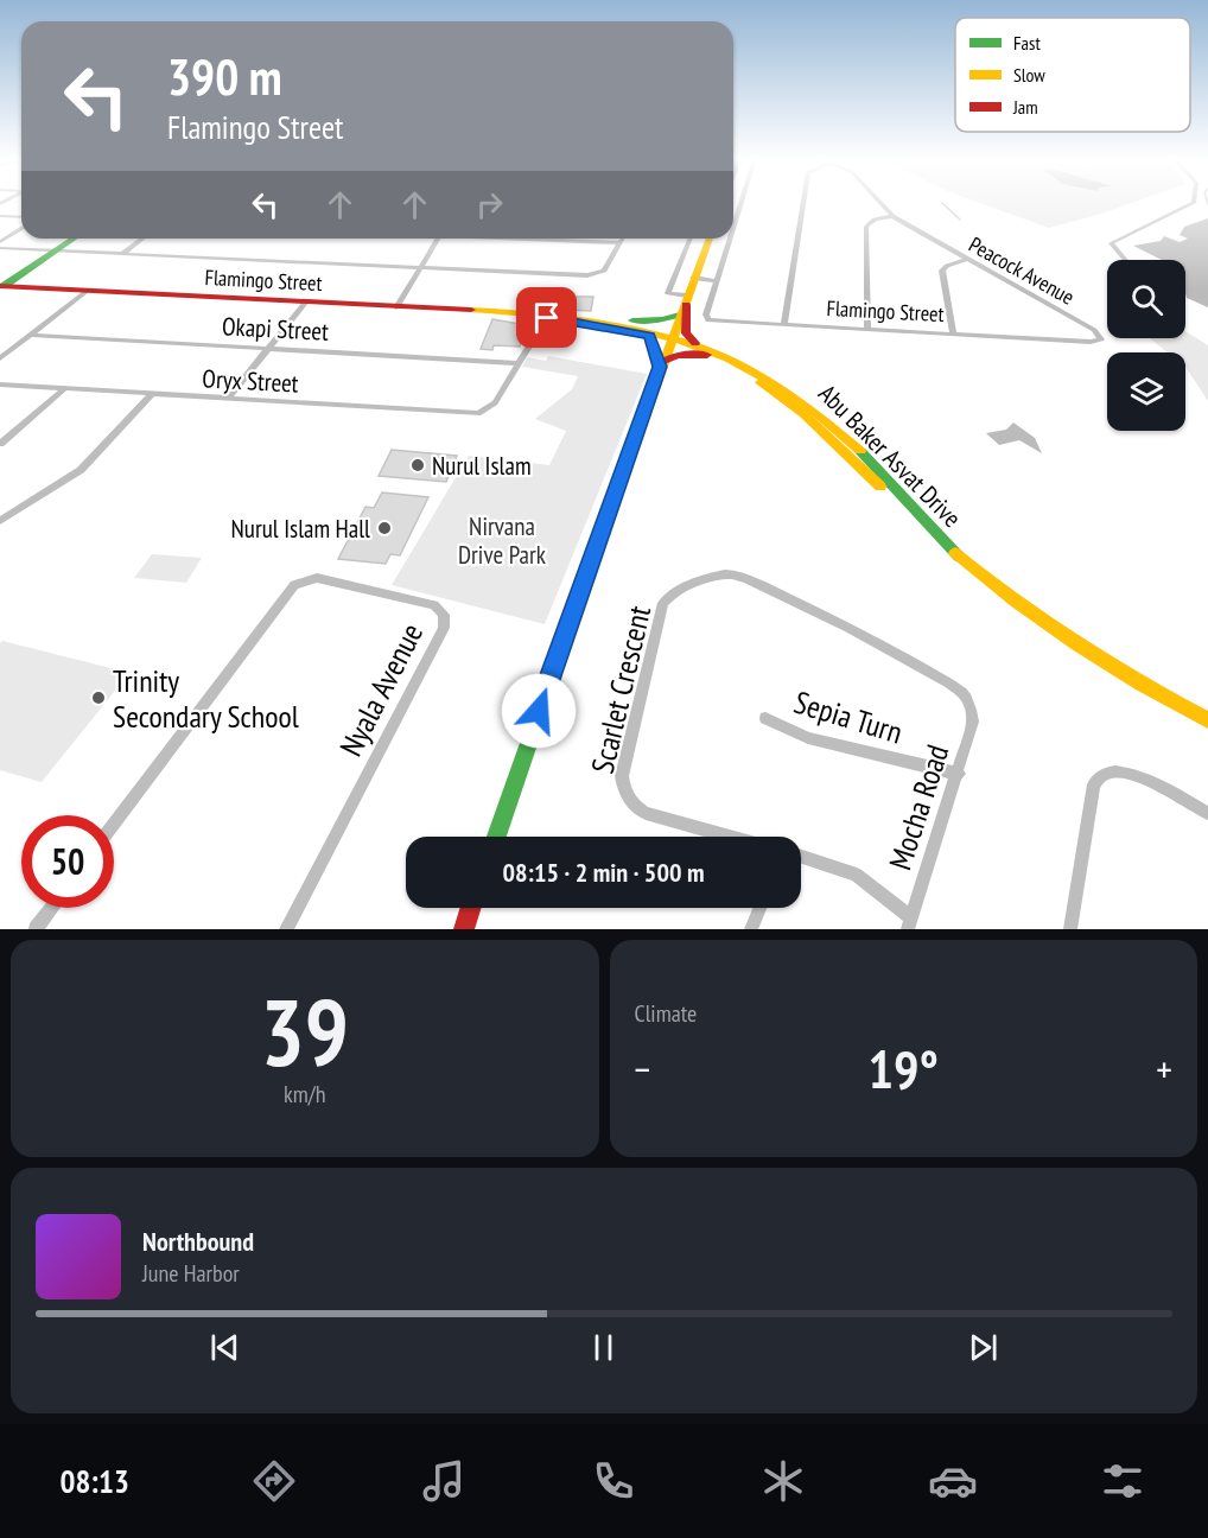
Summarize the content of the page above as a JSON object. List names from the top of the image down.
{
  "streets": {
    "main road": ["Flamingo Street", "Abu Baker Asvat Drive"],
    "street": [
      "Peacock Avenue",
      "Okapi Street",
      "Oryx Street",
      "Nyala Avenue",
      "Scarlet Crescent",
      "Sepia Turn",
      "Mocha Road"
    ]
  },
  "crossings": [
    ["Peacock Avenue", "Flamingo Street"],
    ["Flamingo Street", "Abu Baker Asvat Drive"],
    ["Okapi Street", "Oryx Street"],
    ["Scarlet Crescent", "Mocha Road"],
    ["Sepia Turn", "Mocha Road"]
  ],
  "parks": ["Nirvana Drive Park"],
  "places": ["Nurul Islam", "Nurul Islam Hall", "Trinity Secondary School"],
  "legend": ["Fast", "Slow", "Jam"],
  "page": {
    "turn": ["390 m", "Flamingo Street"],
    "limit": "50",
    "trip": "08:15 · 2 min · 500 m",
    "tile": [
      ["39", "km/h"],
      "Climate"
    ],
    "heat": ["−", "19°", "+"],
    "song": ["Northbound", "June Harbor"],
    "tabs": "08:13"
  }
}
